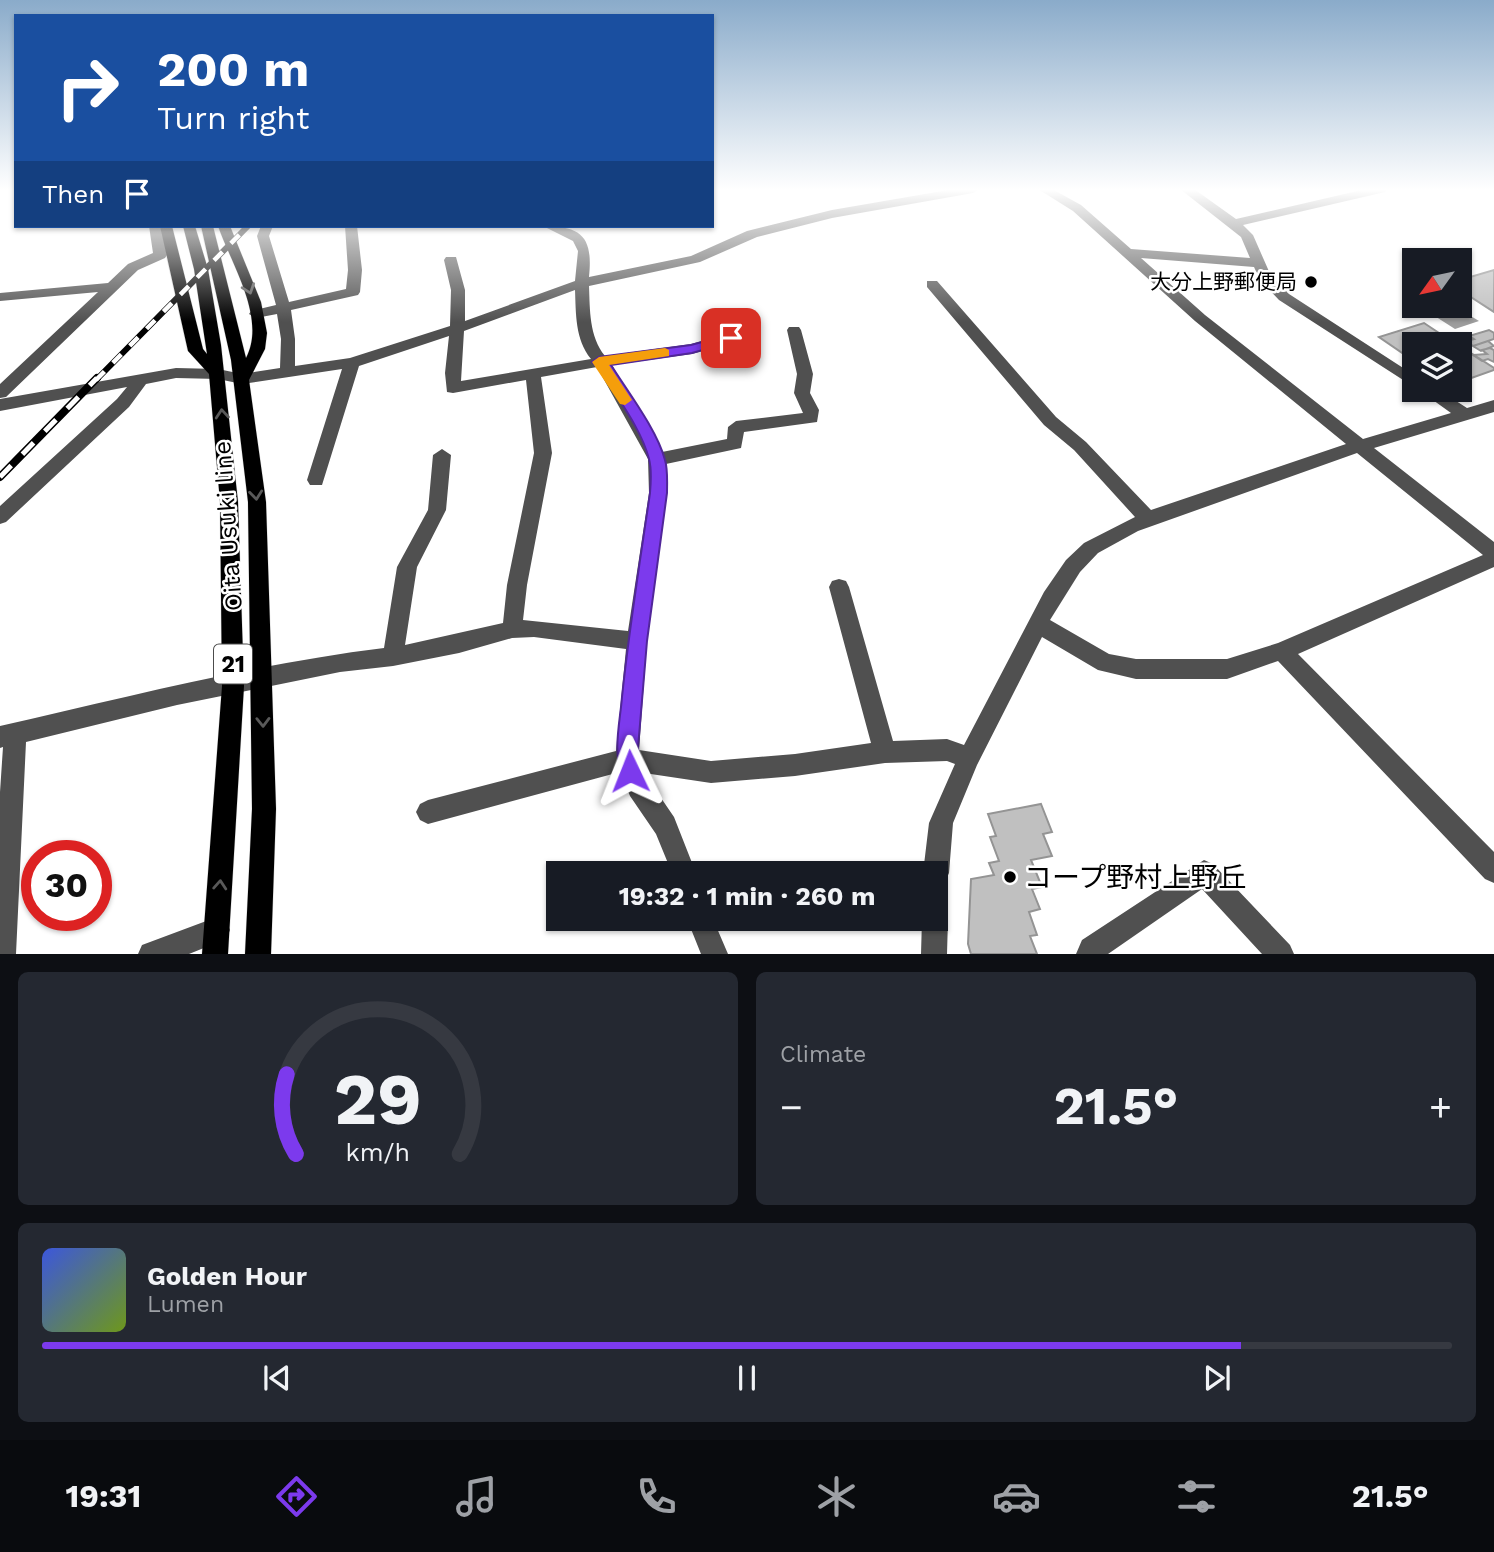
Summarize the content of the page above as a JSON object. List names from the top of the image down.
{
  "streets": {
    "main road": ["Oita Usuki line", "21"]
  },
  "places": ["大分上野郵便局", "コープ野村上野丘"],
  "north": "bottom left",
  "page": {
    "turn": ["200 m", "Turn right"],
    "then": "Then",
    "limit": "30",
    "trip": "19:32 · 1 min · 260 m",
    "tile": "Climate",
    "heat": ["−", "21.5°", "+"],
    "song": ["Golden Hour", "Lumen"],
    "tabs": ["19:31", "21.5°"],
    "gauge": ["29", "km/h"]
  }
}
